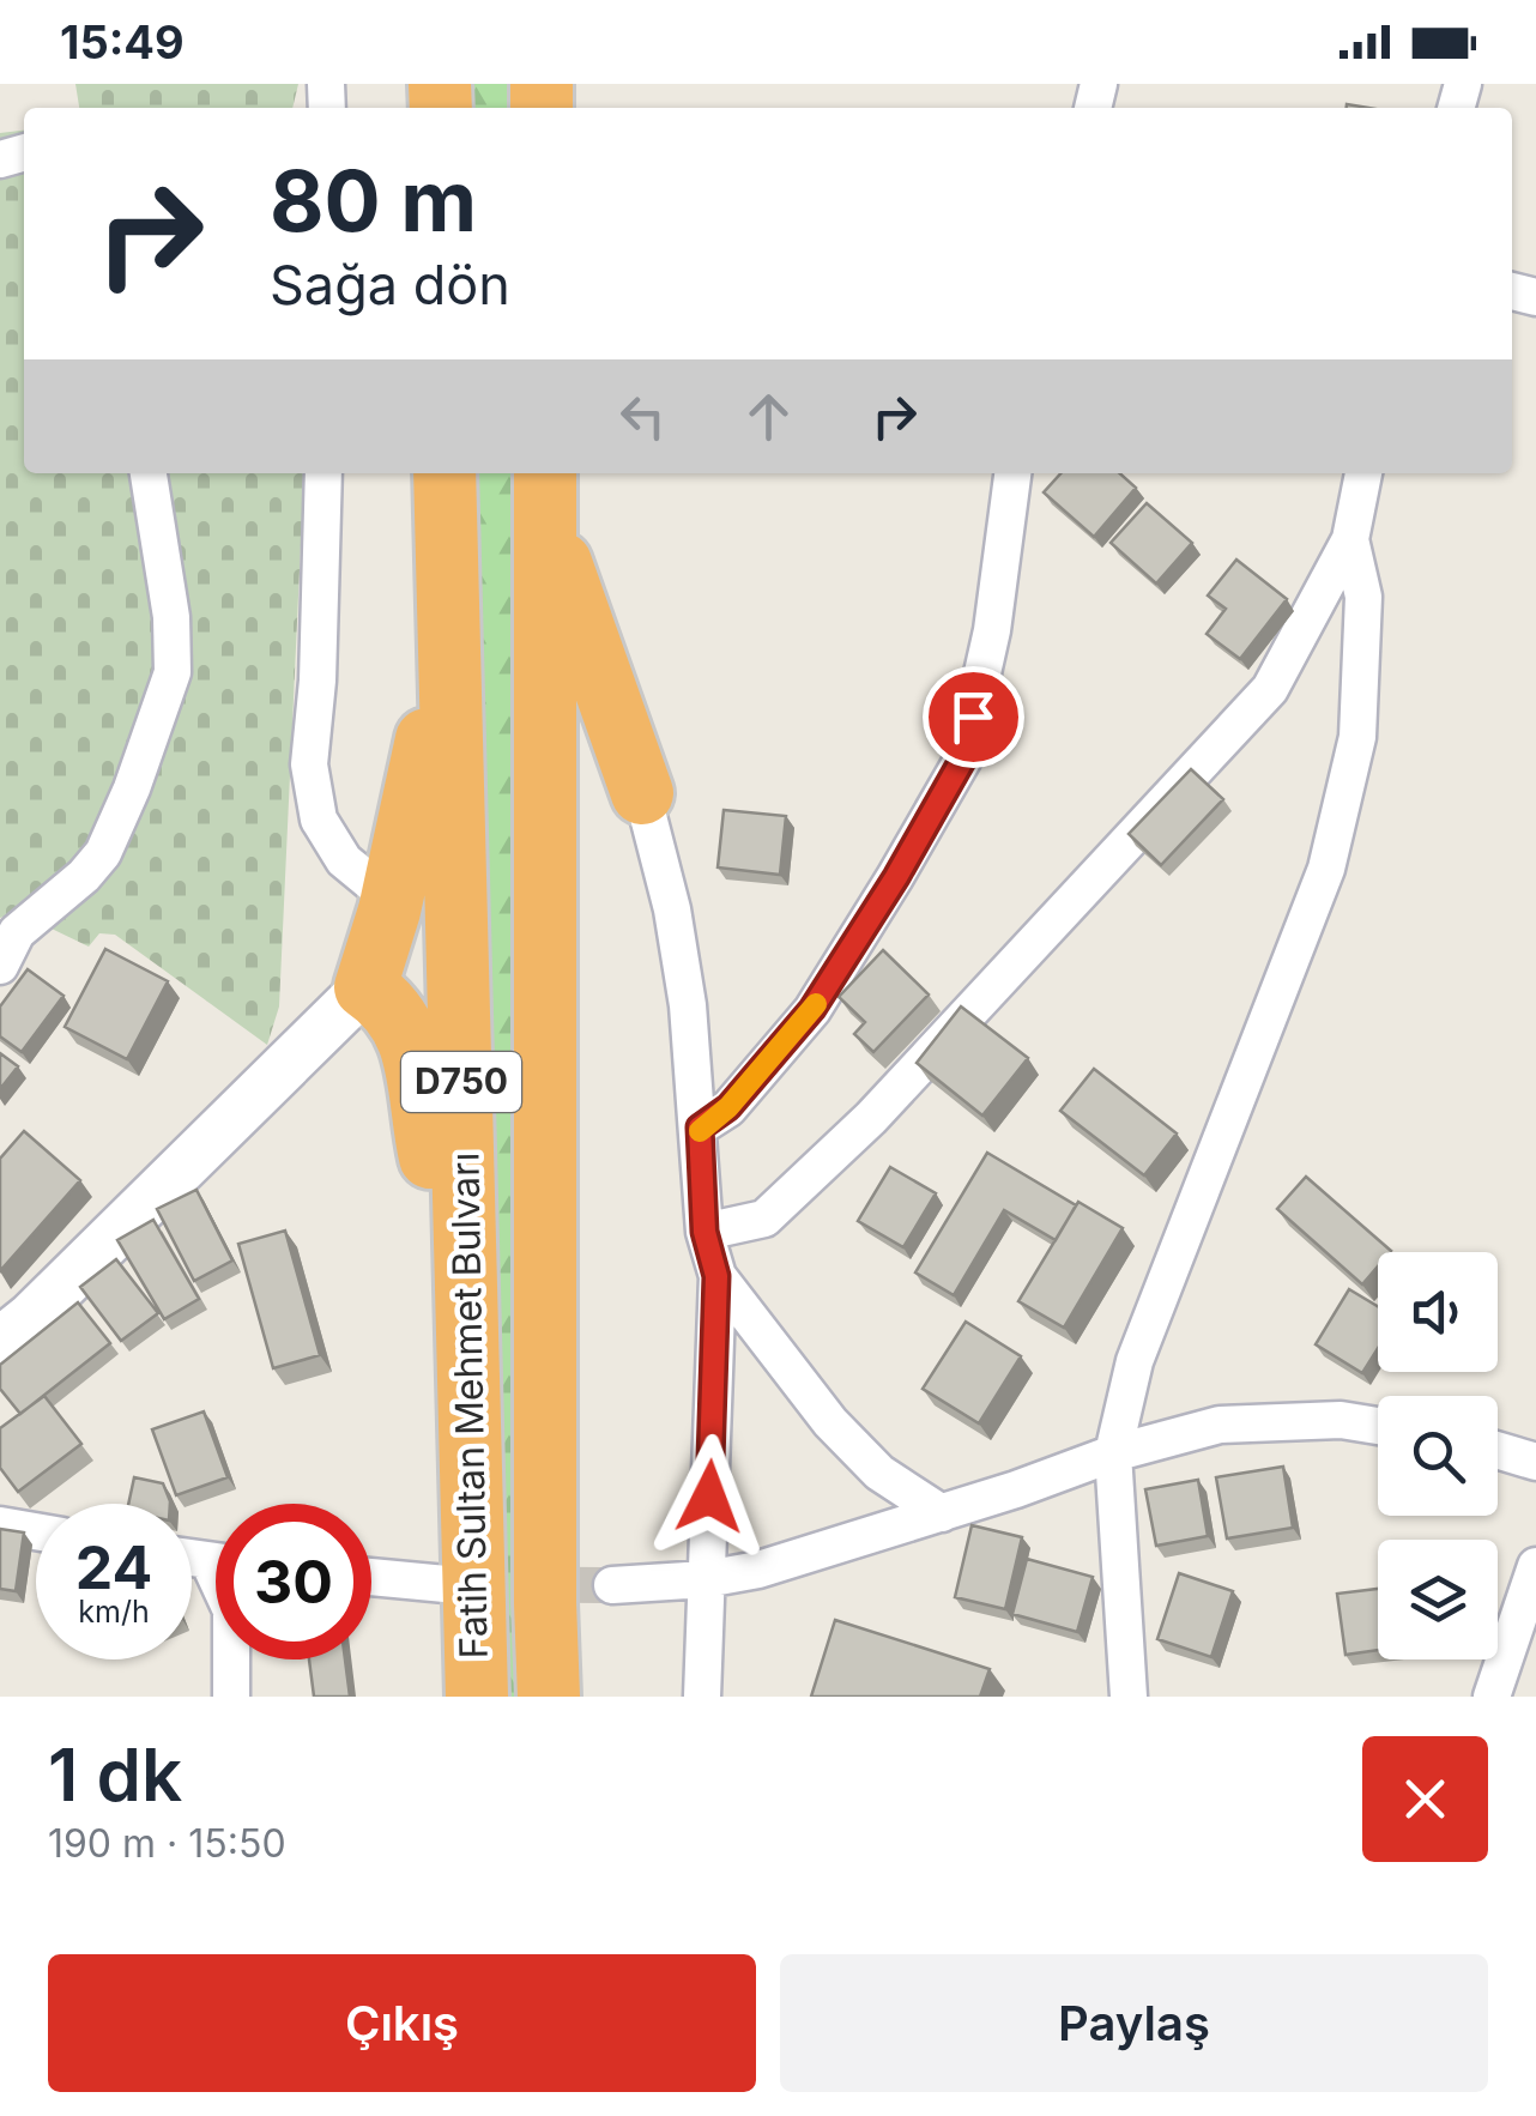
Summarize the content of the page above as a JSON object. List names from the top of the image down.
{
  "streets": {
    "highway": ["D750", "Fatih Sultan Mehmet Bulvarı"]
  },
  "page": {
    "status": "15:49",
    "turn": ["80 m", "Sağa dön"],
    "speed": "24 km/h",
    "limit": "30",
    "heading": ["1 dk", "190 m · 15:50"],
    "buttons": ["Çıkış", "Paylaş"]
  }
}
